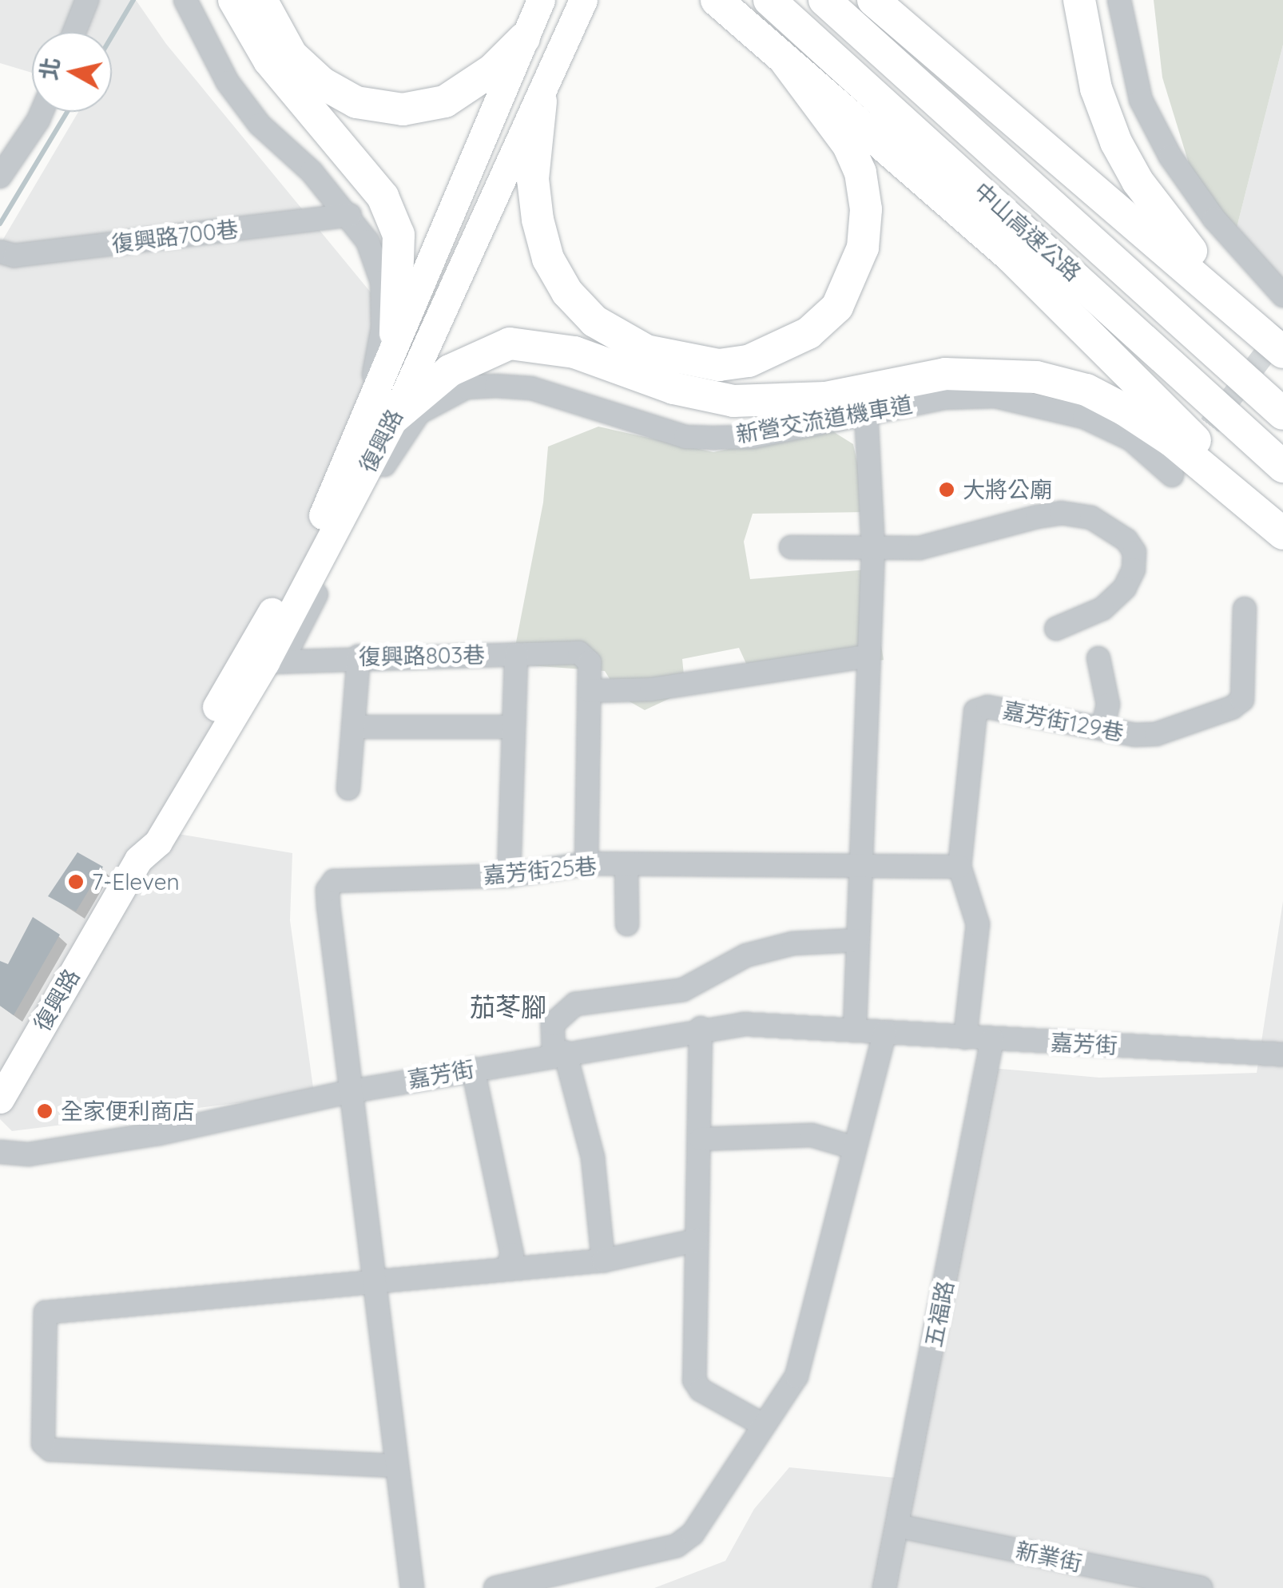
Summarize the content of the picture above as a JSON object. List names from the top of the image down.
{
  "streets": {
    "highway": ["中山高速公路"],
    "main road": ["復興路"],
    "street": [
      "復興路700巷",
      "新營交流道機車道",
      "復興路803巷",
      "嘉芳街129巷",
      "嘉芳街25巷",
      "嘉芳街",
      "五福路",
      "新業街"
    ]
  },
  "crossings": [
    ["新營交流道機車道", "復興路"],
    ["新營交流道機車道", "復興路803巷"],
    ["復興路", "復興路803巷"],
    ["嘉芳街129巷", "嘉芳街25巷"],
    ["嘉芳街129巷", "嘉芳街"],
    ["嘉芳街25巷", "嘉芳街"],
    ["嘉芳街", "五福路"],
    ["五福路", "新業街"]
  ],
  "districts": ["茄苳腳"],
  "places": ["大將公廟", "7-Eleven", "全家便利商店"],
  "north": "left"
}
